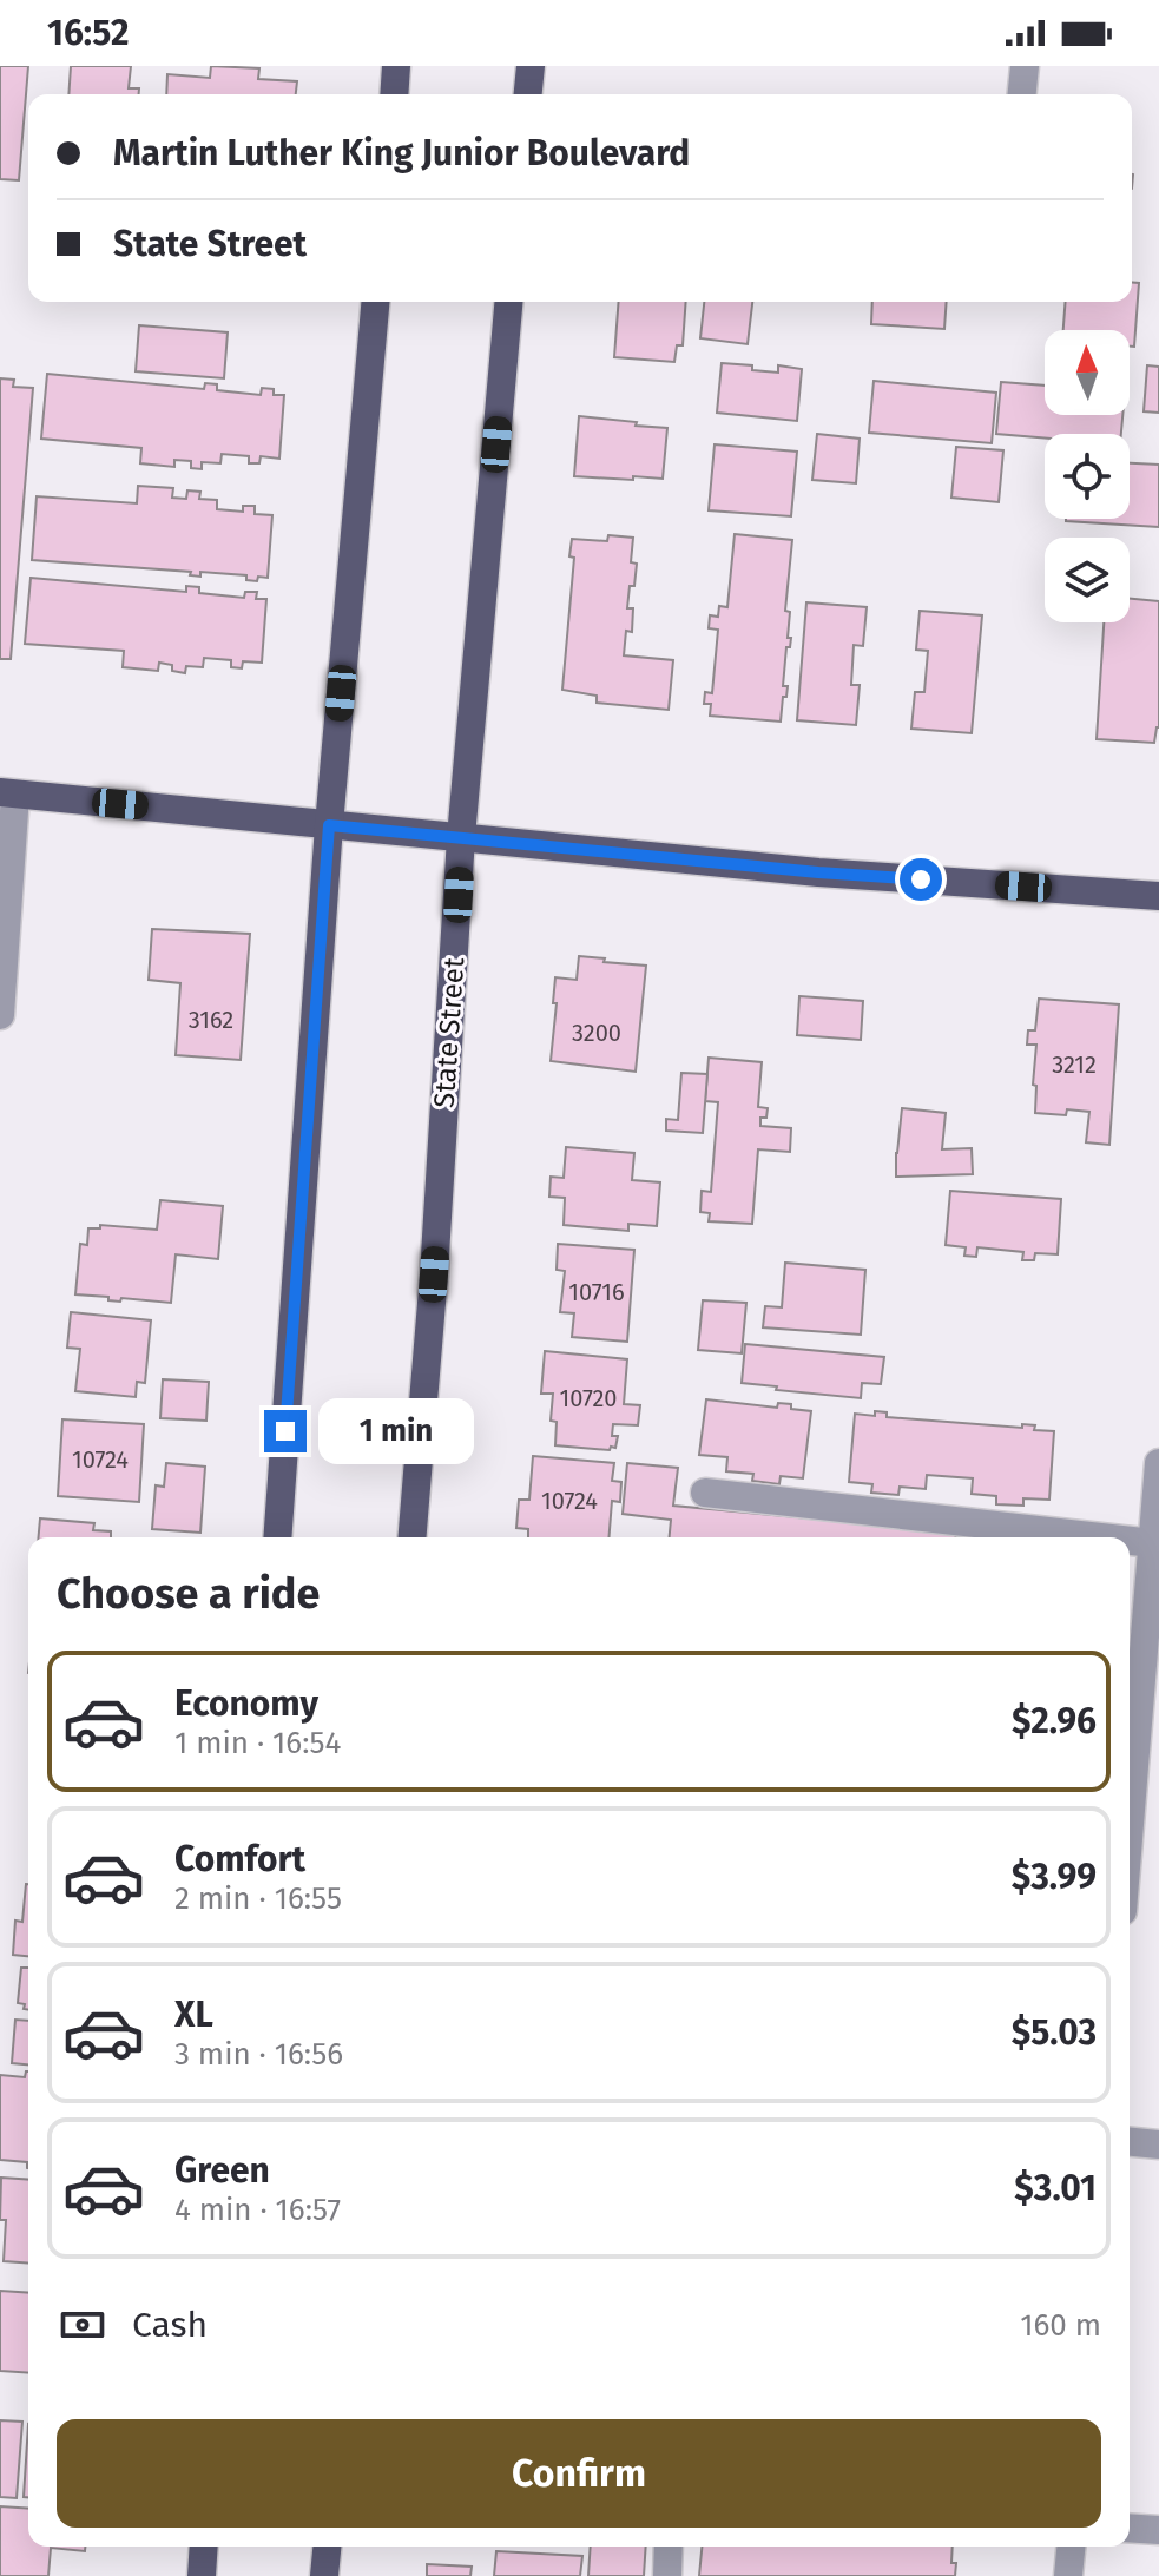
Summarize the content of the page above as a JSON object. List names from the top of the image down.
{
  "streets": {
    "main road": ["State Street"]
  },
  "house_numbers": [
    "3162",
    "3200",
    "3212",
    "10716",
    "10720",
    "10724",
    "10724"
  ],
  "north": "top",
  "page": {
    "status": "16:52",
    "banner": ["Martin Luther King Junior Boulevard", "State Street"],
    "bubble": "1 min",
    "heading": "Choose a ride",
    "list": [
      {
        "name": "Economy",
        "note": "1 min · 16:54",
        "value": "$2.96"
      },
      {
        "name": "Comfort",
        "note": "2 min · 16:55",
        "value": "$3.99"
      },
      {
        "name": "XL",
        "note": "3 min · 16:56",
        "value": "$5.03"
      },
      {
        "name": "Green",
        "note": "4 min · 16:57",
        "value": "$3.01"
      }
    ],
    "pay": ["Cash", "160 m"],
    "buttons": "Confirm"
  }
}
